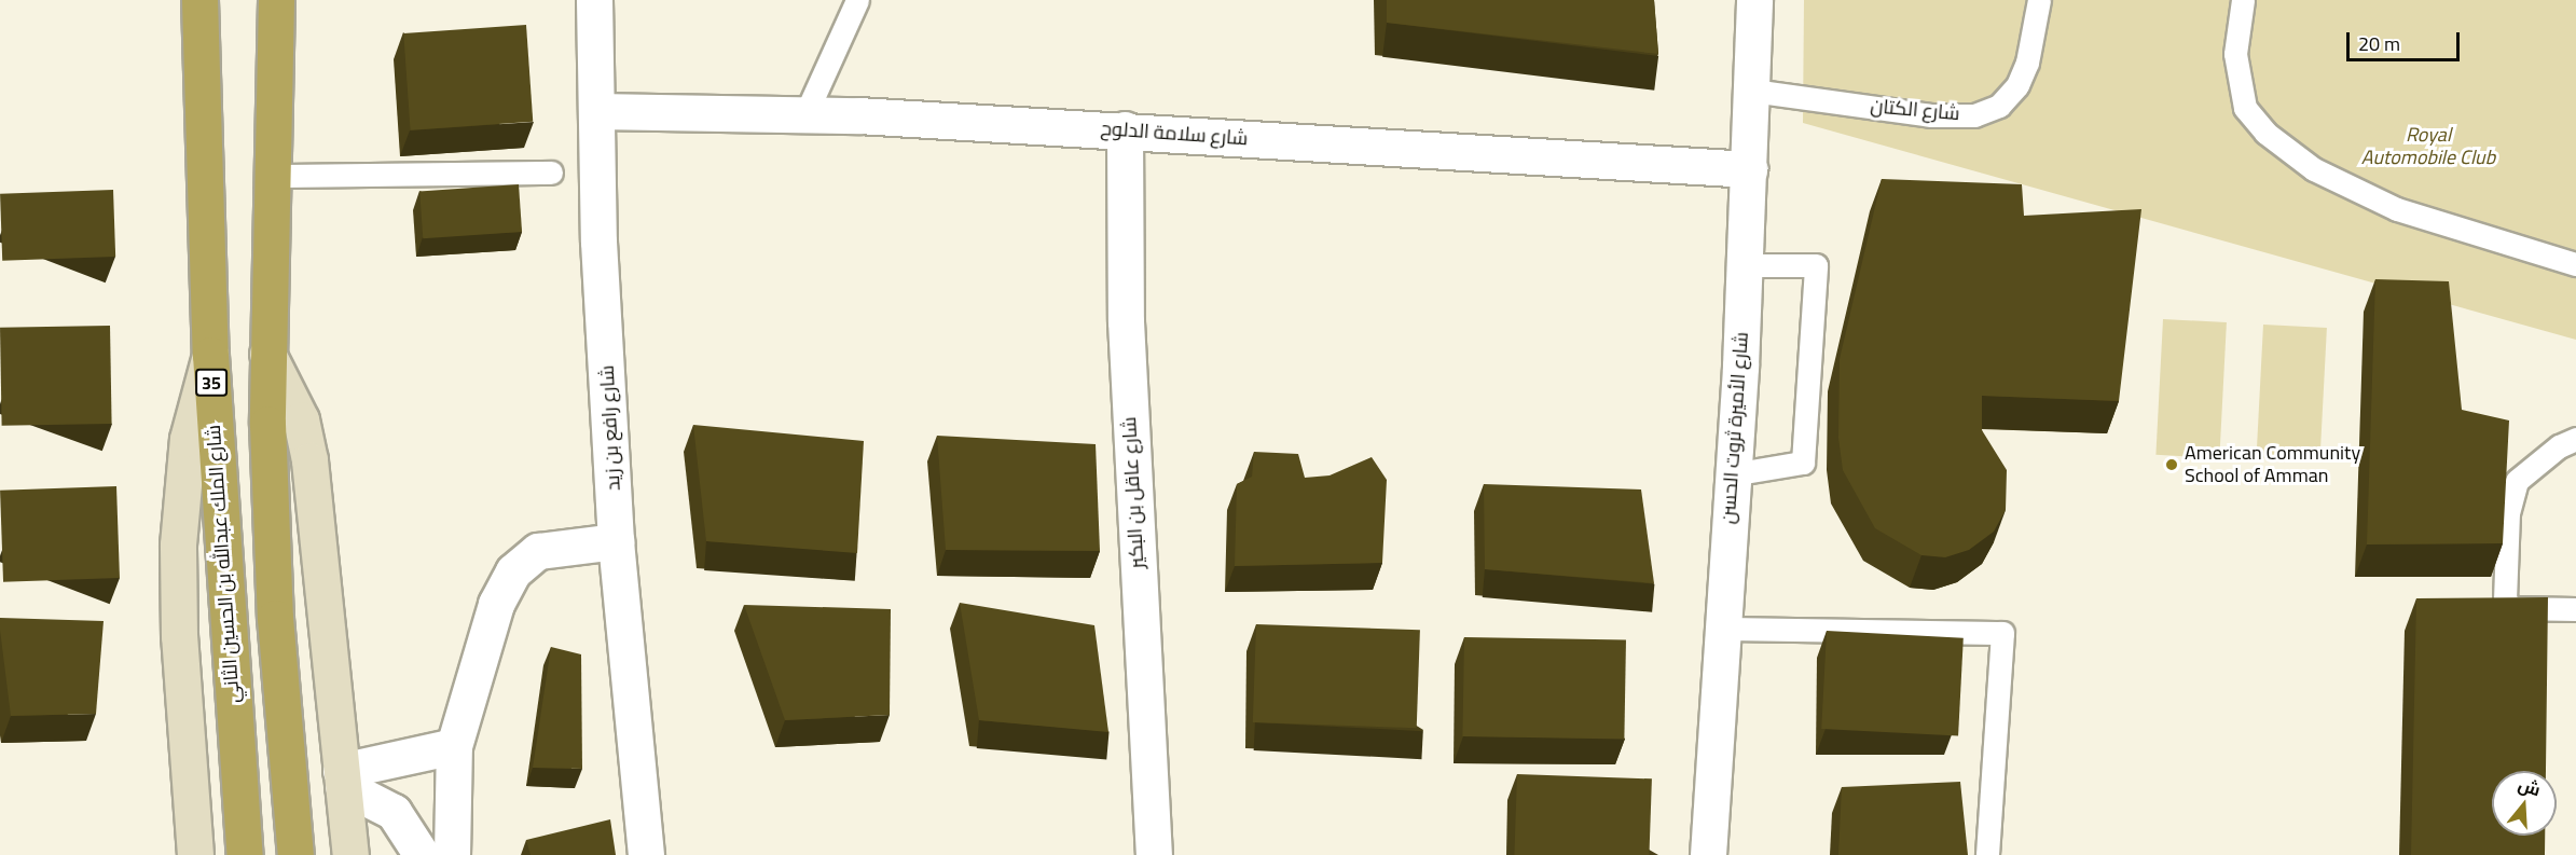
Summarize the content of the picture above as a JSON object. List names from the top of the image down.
{
  "streets": {
    "highway": ["35", "شارع الملك عبدالله بن الحسين الثاني"],
    "street": [
      "شارع سلامة الدلوح",
      "شارع رافع بن زيد",
      "شارع الأميرة ثروت الحسن",
      "شارع عاقل بن البكير"
    ],
    "lane": ["شارع الكتان"]
  },
  "crossings": [
    ["شارع الكتان", "شارع الأميرة ثروت الحسن"],
    ["شارع سلامة الدلوح", "شارع رافع بن زيد"],
    ["شارع سلامة الدلوح", "شارع الأميرة ثروت الحسن"],
    ["شارع سلامة الدلوح", "شارع عاقل بن البكير"]
  ],
  "parks": ["Royal Automobile Club"],
  "places": ["American Community School of Amman"],
  "scale_bar": "20 m",
  "north": "top"
}
